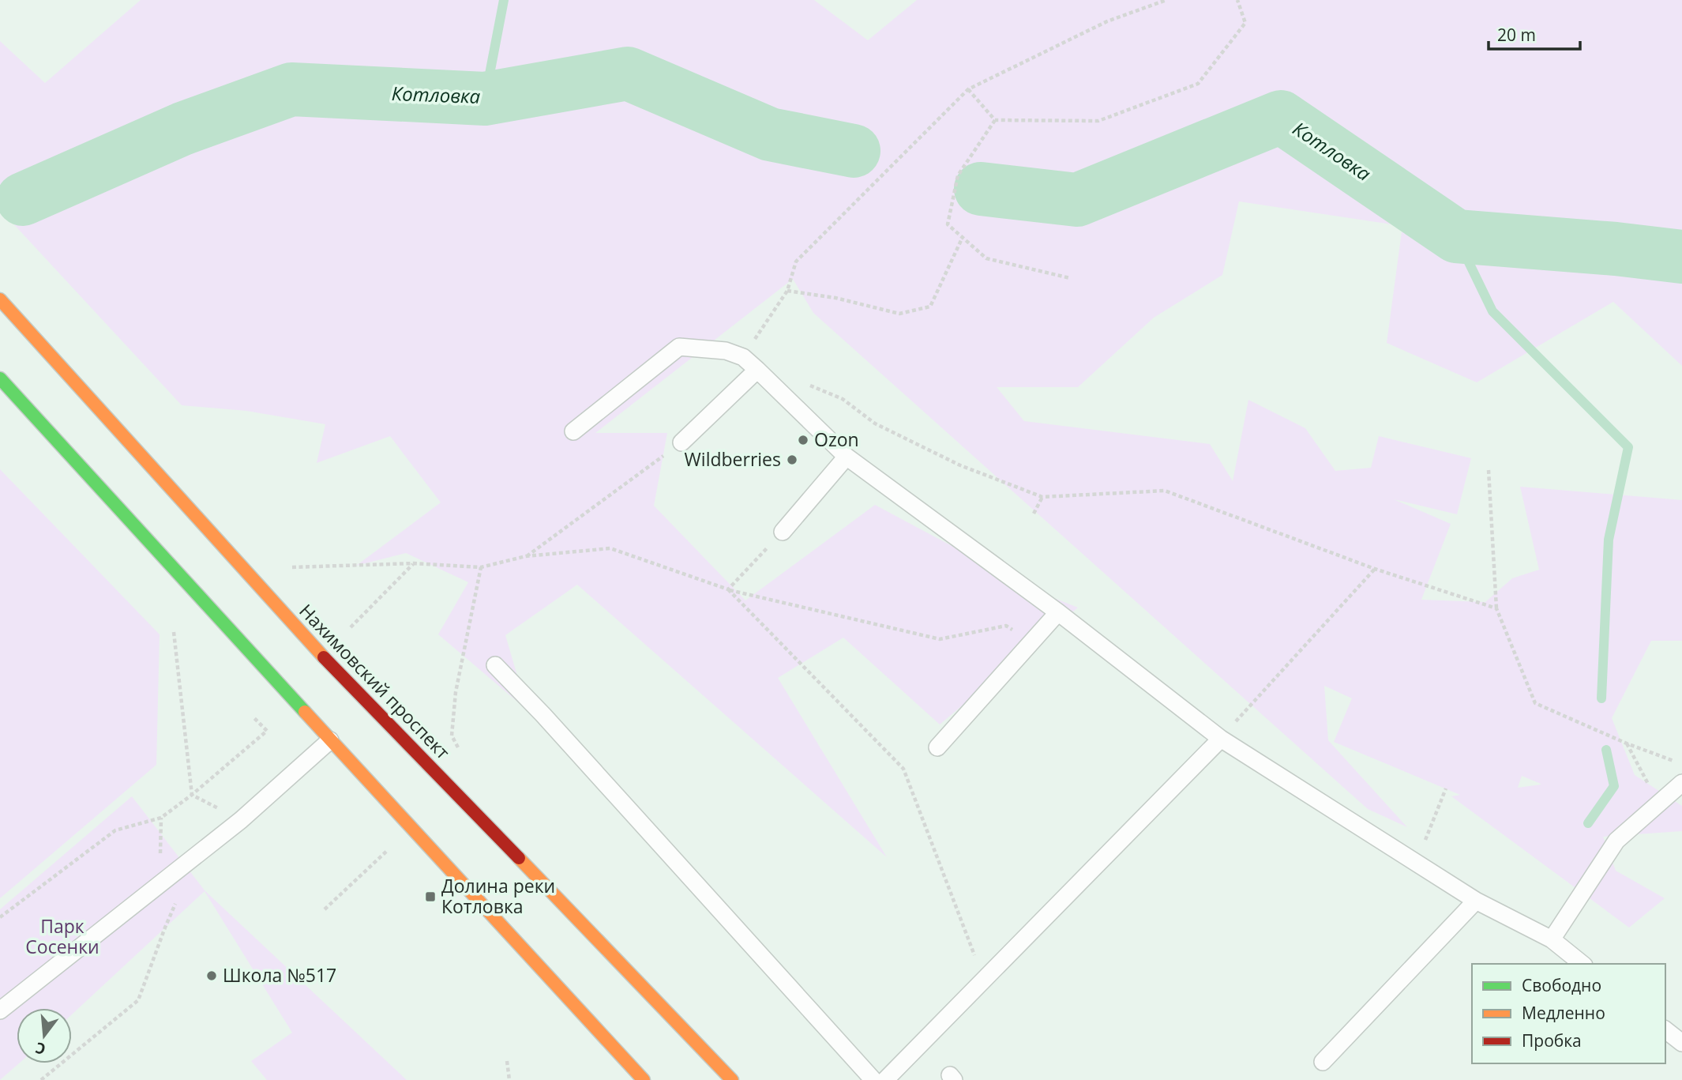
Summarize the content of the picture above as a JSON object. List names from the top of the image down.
{
  "streets": {
    "main road": ["Нахимовский проспект"]
  },
  "water": ["Котловка"],
  "parks": ["Парк Сосенки"],
  "places": {
    "other": ["Ozon", "Wildberries", "Школа №517"],
    "transit": ["Долина реки Котловка"]
  },
  "legend": ["Свободно", "Медленно", "Пробка"],
  "scale_bar": "20 m",
  "north": "bottom"
}
